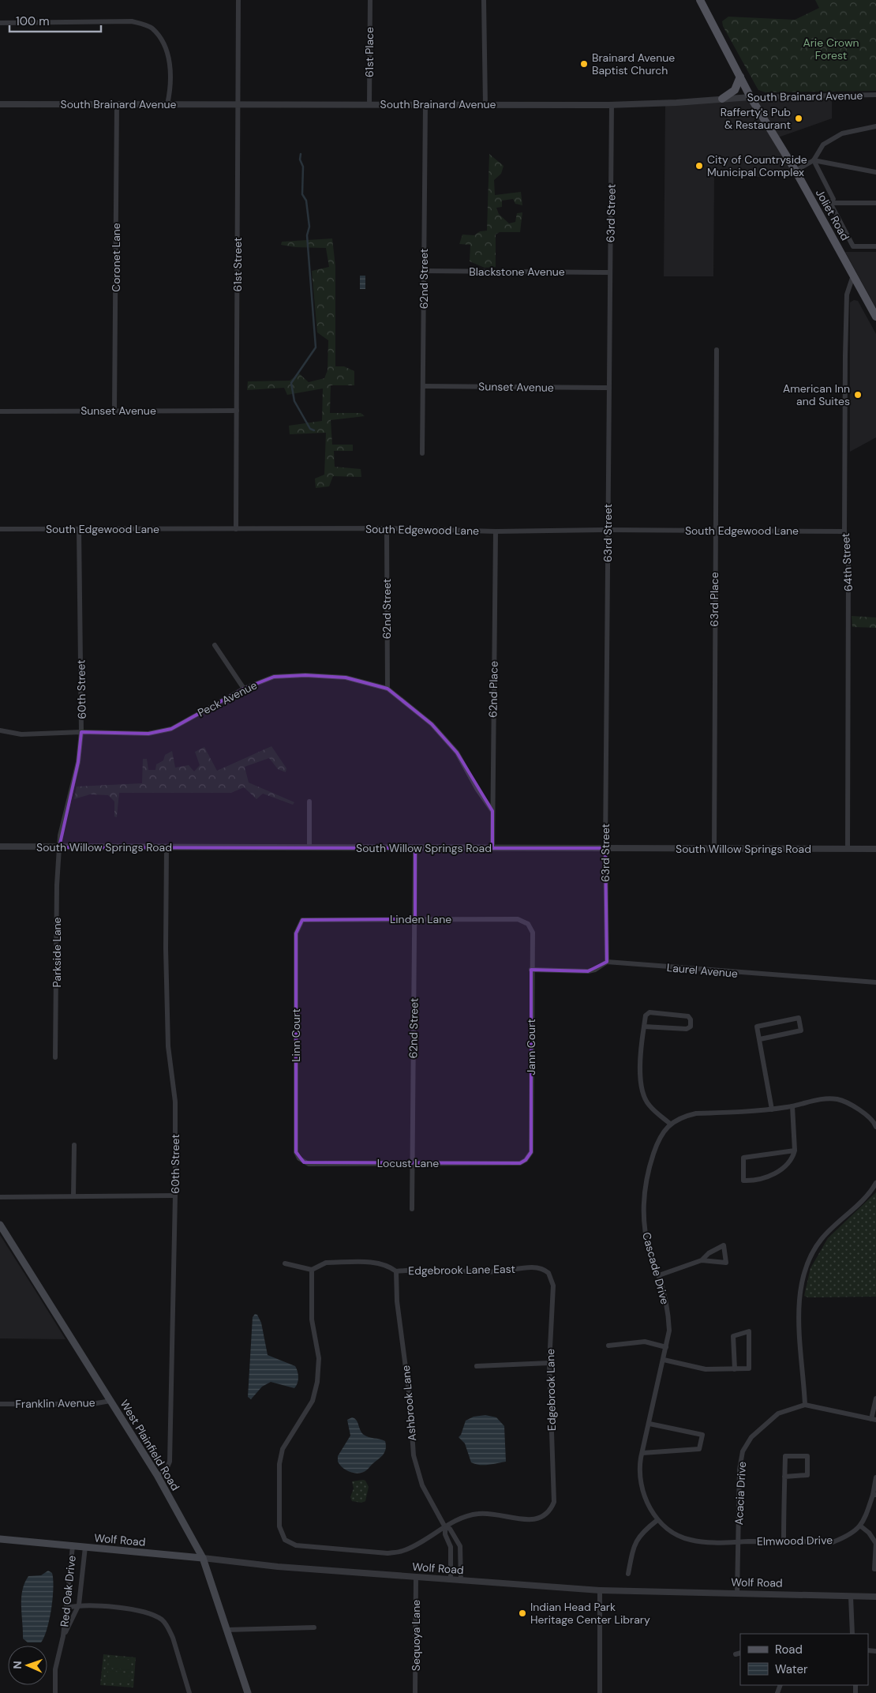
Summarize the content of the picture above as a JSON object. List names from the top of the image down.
{
  "streets": {
    "main road": ["Joliet Road", "West Plainfield Road", "Wolf Road"],
    "street": [
      "61st Place",
      "South Brainard Avenue",
      "63rd Street",
      "Coronet Lane",
      "61st Street",
      "Blackstone Avenue",
      "62nd Street",
      "Sunset Avenue",
      "South Edgewood Lane",
      "64th Street",
      "63rd Place",
      "60th Street",
      "62nd Place",
      "Peck Avenue",
      "South Willow Springs Road",
      "Linden Lane",
      "Parkside Lane",
      "Laurel Avenue",
      "Linn Court",
      "Jann Court",
      "Locust Lane",
      "Cascade Drive",
      "Edgebrook Lane East",
      "Edgebrook Lane",
      "Franklin Avenue",
      "Ashbrook Lane",
      "Acacia Drive",
      "Elmwood Drive",
      "Red Oak Drive",
      "Sequoya Lane"
    ]
  },
  "crossings": [
    ["61st Place", "South Brainard Avenue"],
    ["South Brainard Avenue", "63rd Street"],
    ["South Brainard Avenue", "Joliet Road"],
    ["South Brainard Avenue", "Coronet Lane"],
    ["South Brainard Avenue", "61st Street"],
    ["South Brainard Avenue", "62nd Street"],
    ["63rd Street", "Blackstone Avenue"],
    ["63rd Street", "Sunset Avenue"],
    ["63rd Street", "South Edgewood Lane"],
    ["63rd Street", "South Willow Springs Road"],
    ["63rd Street", "Laurel Avenue"],
    ["Joliet Road", "64th Street"],
    ["Coronet Lane", "Sunset Avenue"],
    ["61st Street", "Sunset Avenue"],
    ["61st Street", "South Edgewood Lane"],
    ["Blackstone Avenue", "62nd Street"],
    ["62nd Street", "Sunset Avenue"],
    ["62nd Street", "South Edgewood Lane"],
    ["62nd Street", "Peck Avenue"],
    ["62nd Street", "South Willow Springs Road"],
    ["62nd Street", "Linden Lane"],
    ["62nd Street", "Locust Lane"],
    ["South Edgewood Lane", "64th Street"],
    ["South Edgewood Lane", "63rd Place"],
    ["South Edgewood Lane", "60th Street"],
    ["South Edgewood Lane", "62nd Place"],
    ["64th Street", "South Willow Springs Road"],
    ["63rd Place", "South Willow Springs Road"],
    ["60th Street", "Peck Avenue"],
    ["60th Street", "South Willow Springs Road"],
    ["60th Street", "Parkside Lane"],
    ["60th Street", "West Plainfield Road"],
    ["62nd Place", "Peck Avenue"],
    ["62nd Place", "South Willow Springs Road"],
    ["South Willow Springs Road", "Parkside Lane"],
    ["Linden Lane", "Linn Court"],
    ["Linden Lane", "Jann Court"],
    ["Linn Court", "Locust Lane"],
    ["Jann Court", "Locust Lane"],
    ["Cascade Drive", "Acacia Drive"],
    ["Cascade Drive", "Elmwood Drive"],
    ["Edgebrook Lane East", "Edgebrook Lane"],
    ["Edgebrook Lane East", "Ashbrook Lane"],
    ["Edgebrook Lane", "Ashbrook Lane"],
    ["Franklin Avenue", "West Plainfield Road"],
    ["Ashbrook Lane", "Wolf Road"],
    ["West Plainfield Road", "Wolf Road"],
    ["Acacia Drive", "Wolf Road"],
    ["Acacia Drive", "Elmwood Drive"],
    ["Wolf Road", "Red Oak Drive"],
    ["Wolf Road", "Sequoya Lane"]
  ],
  "parks": ["Arie Crown Forest"],
  "places": [
    "Brainard Avenue Baptist Church",
    "Rafferty's Pub & Restaurant",
    "City of Countryside Municipal Complex",
    "American Inn and Suites",
    "Indian Head Park Heritage Center Library"
  ],
  "legend": ["Road", "Water"],
  "scale_bar": "100 m",
  "north": "left"
}
